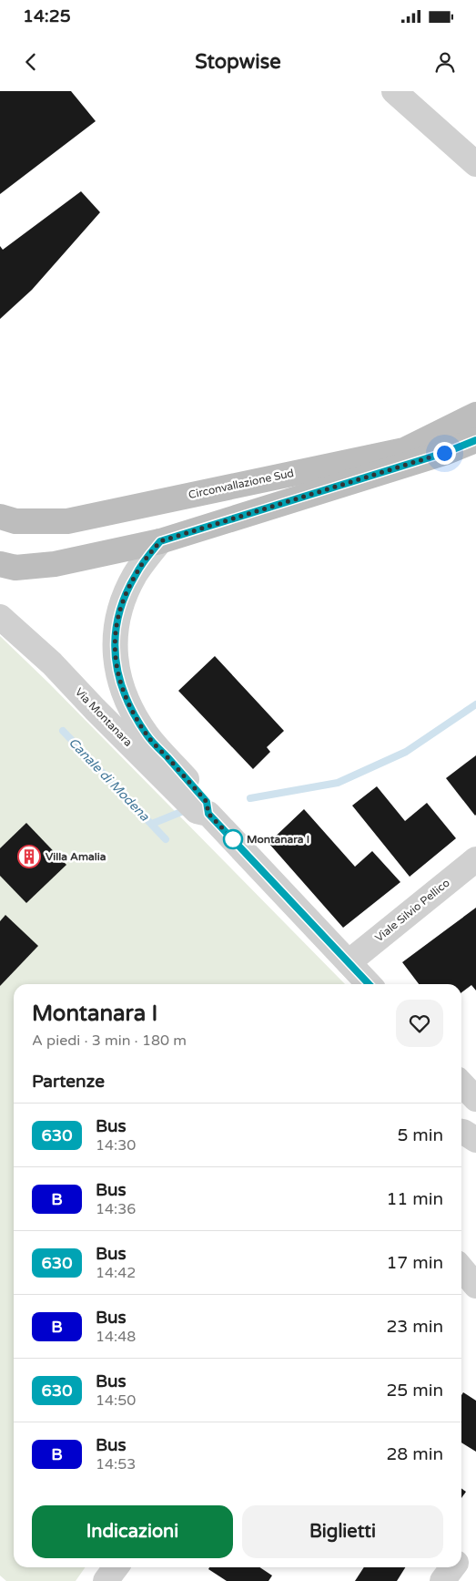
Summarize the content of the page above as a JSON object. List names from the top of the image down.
{
  "streets": {
    "main road": ["Circonvallazione Sud"],
    "street": ["Via Montanara", "Viale Silvio Pellico"]
  },
  "crossings": [
    ["Via Montanara", "Viale Silvio Pellico"]
  ],
  "water": ["Canale di Modena"],
  "places": {
    "other": ["Montanara I"],
    "building": ["Villa Amalia"]
  },
  "lines": ["bus line 630"],
  "page": {
    "status": "14:25",
    "header": "Stopwise",
    "heading": [
      ["Montanara I", "A piedi · 3 min · 180 m"],
      "Partenze"
    ],
    "list": [
      {
        "mark": "630",
        "name": "Bus",
        "note": "14:30",
        "value": "5 min"
      },
      {
        "mark": "B",
        "name": "Bus",
        "note": "14:36",
        "value": "11 min"
      },
      {
        "mark": "630",
        "name": "Bus",
        "note": "14:42",
        "value": "17 min"
      },
      {
        "mark": "B",
        "name": "Bus",
        "note": "14:48",
        "value": "23 min"
      },
      {
        "mark": "630",
        "name": "Bus",
        "note": "14:50",
        "value": "25 min"
      },
      {
        "mark": "B",
        "name": "Bus",
        "note": "14:53",
        "value": "28 min"
      }
    ],
    "buttons": ["Indicazioni", "Biglietti"]
  }
}
